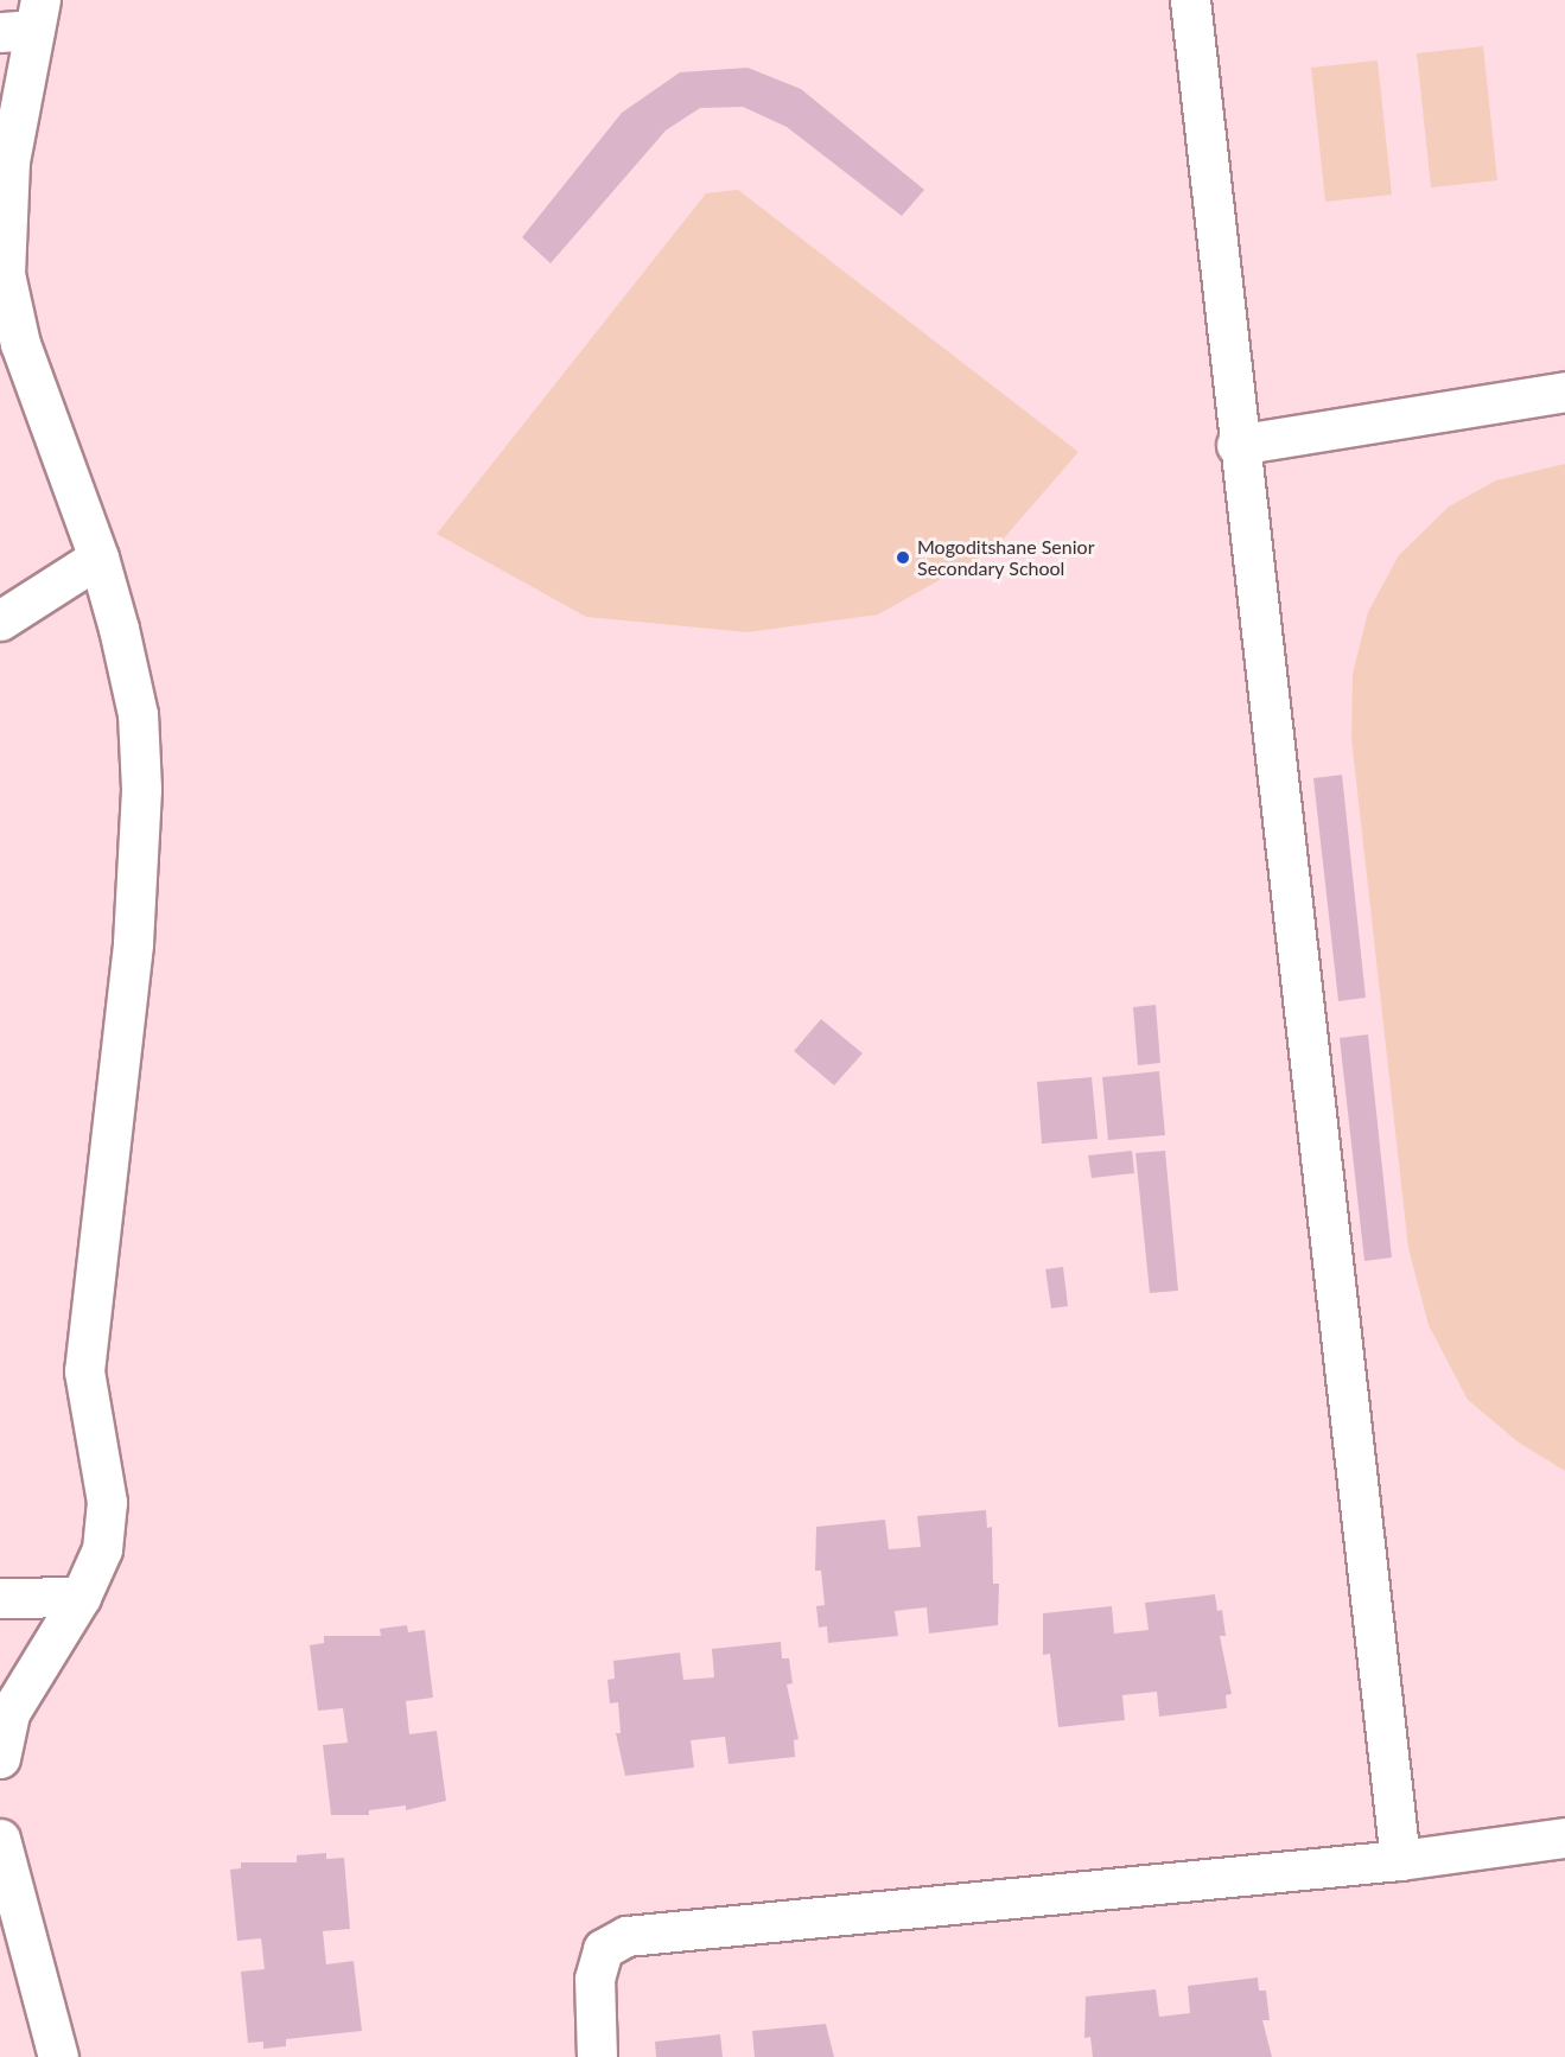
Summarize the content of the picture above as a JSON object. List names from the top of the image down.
{
  "places": ["Mogoditshane Senior Secondary School"]
}
